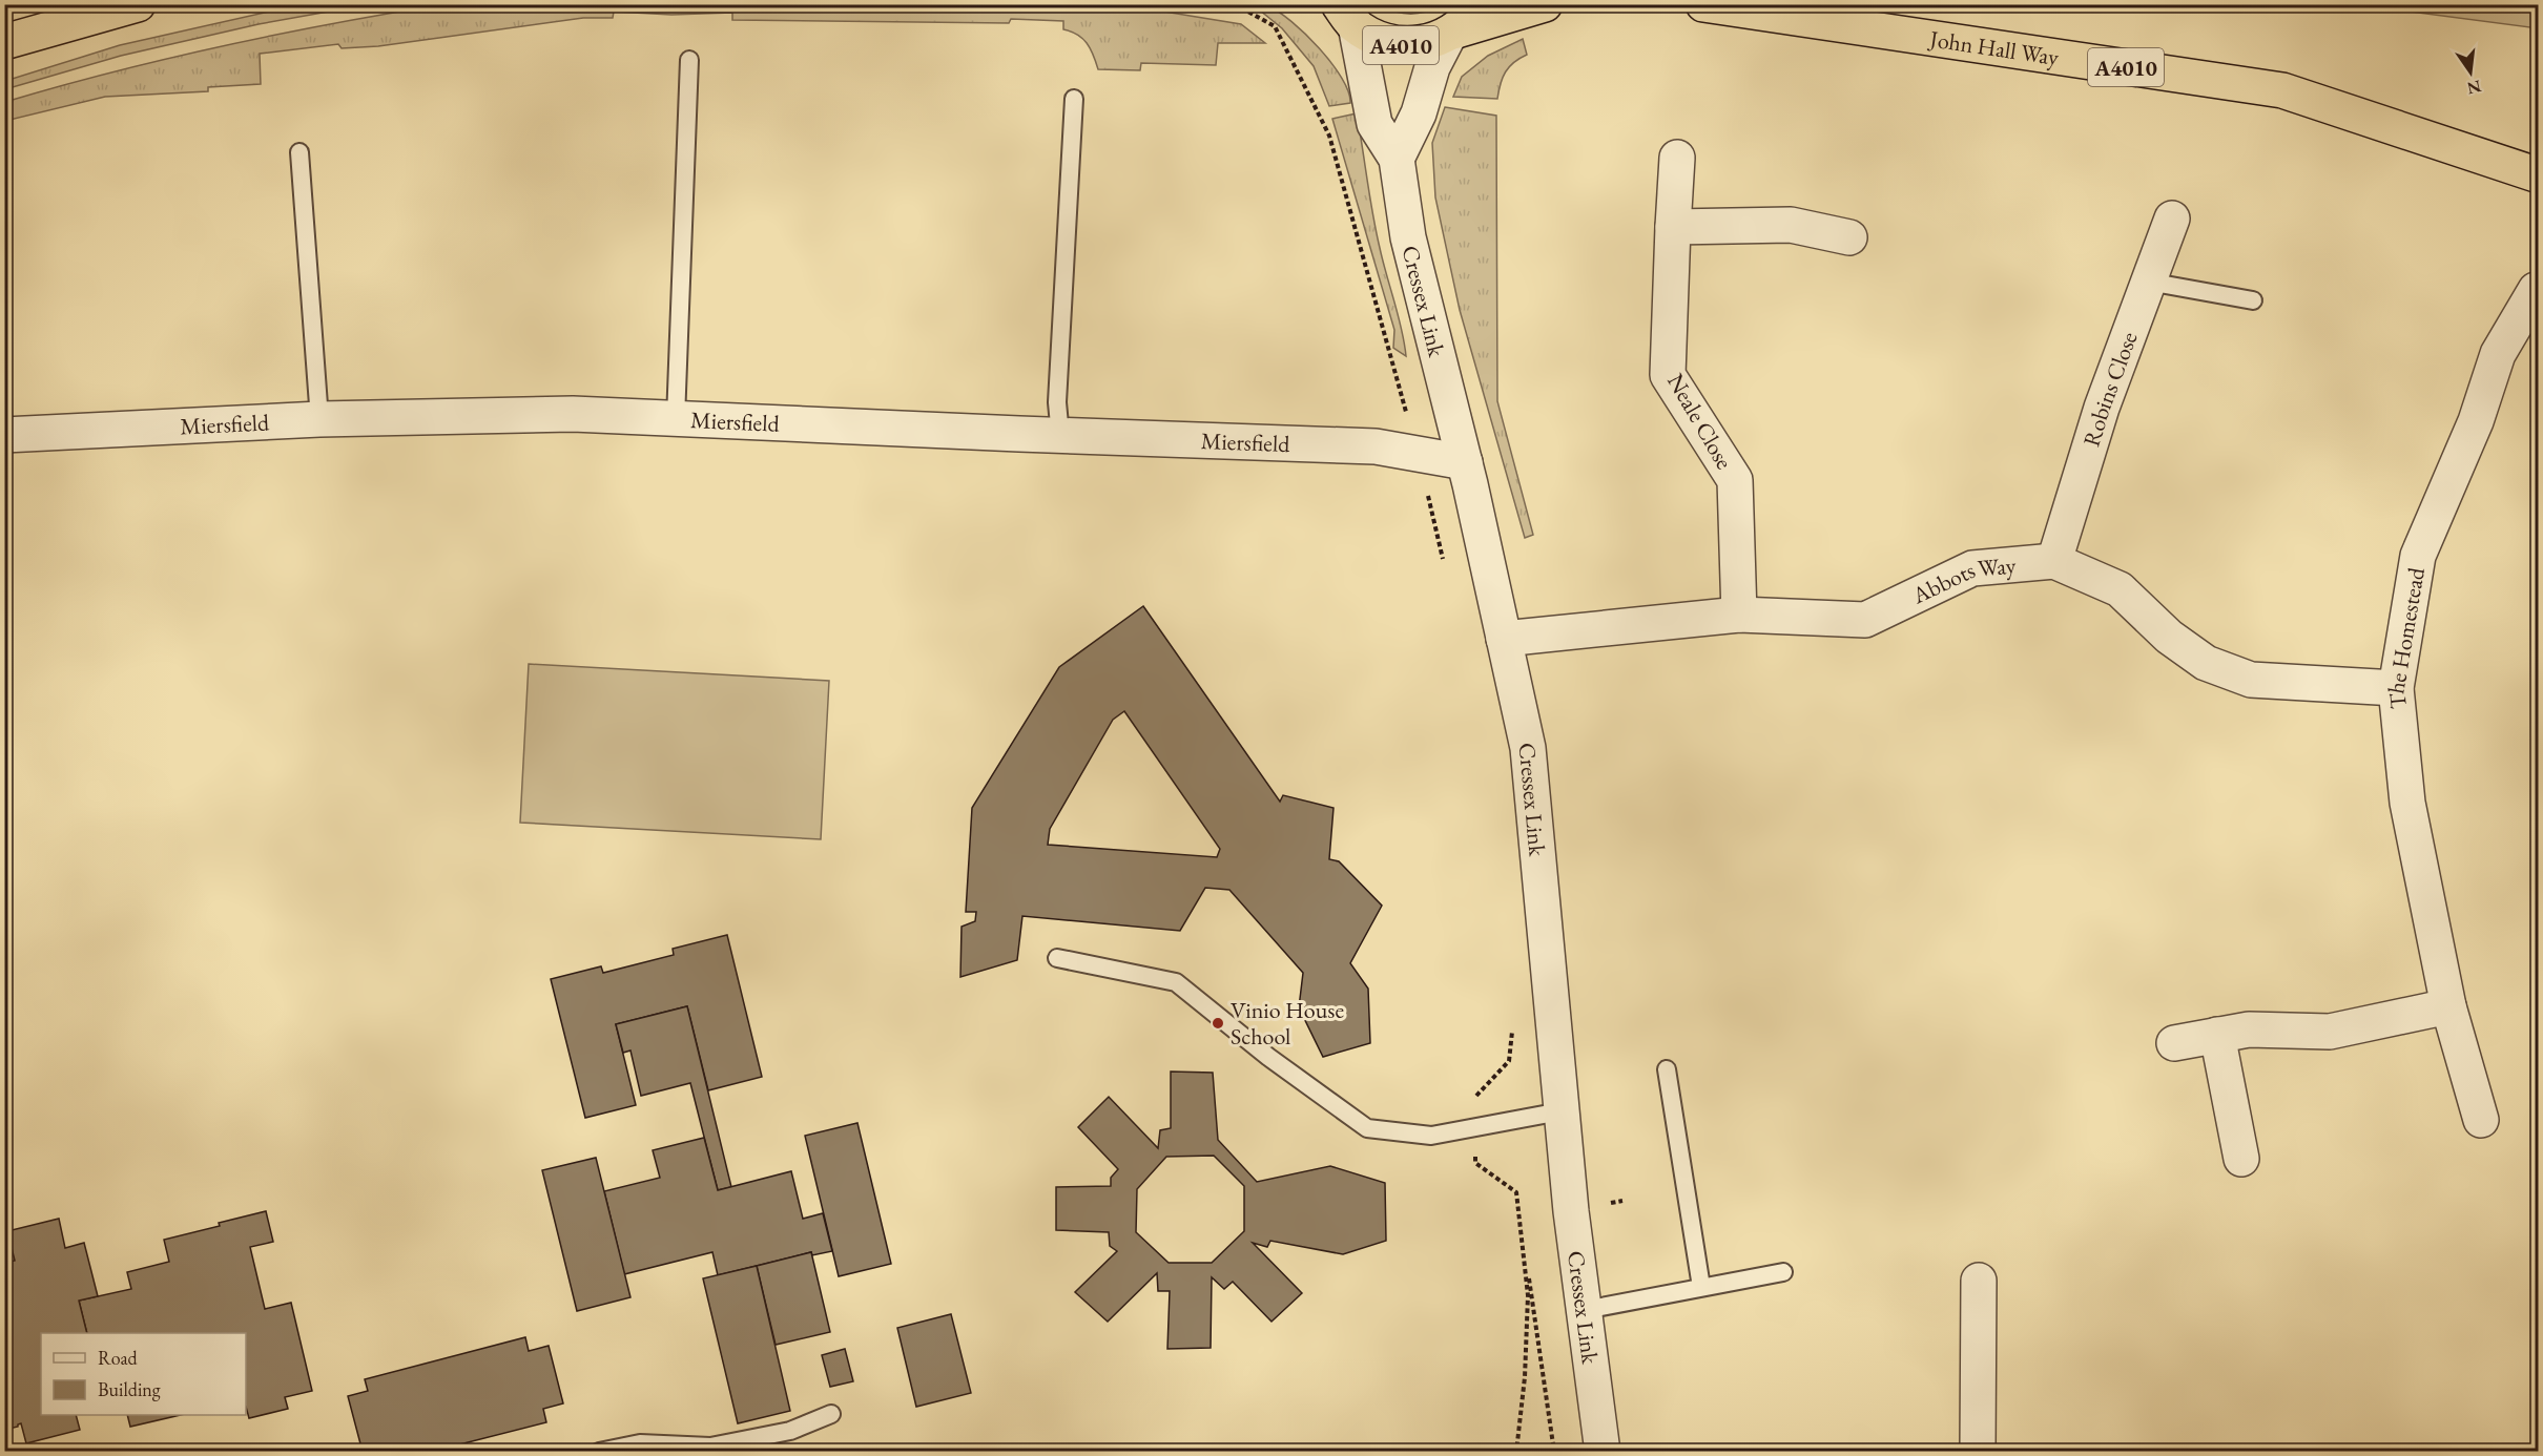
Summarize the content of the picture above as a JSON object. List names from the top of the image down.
{
  "streets": {
    "highway": ["A4010", "John Hall Way"],
    "street": [
      "Cressex Link",
      "Robins Close",
      "Neale Close",
      "Miersfield",
      "Abbots Way",
      "The Homestead"
    ]
  },
  "crossings": [
    ["A4010", "Cressex Link"],
    ["Cressex Link", "Miersfield"],
    ["Cressex Link", "Abbots Way"],
    ["Robins Close", "Abbots Way"],
    ["Neale Close", "Abbots Way"],
    ["Abbots Way", "The Homestead"]
  ],
  "places": ["Vinio House School"],
  "legend": ["Road", "Building"],
  "north": "bottom"
}
